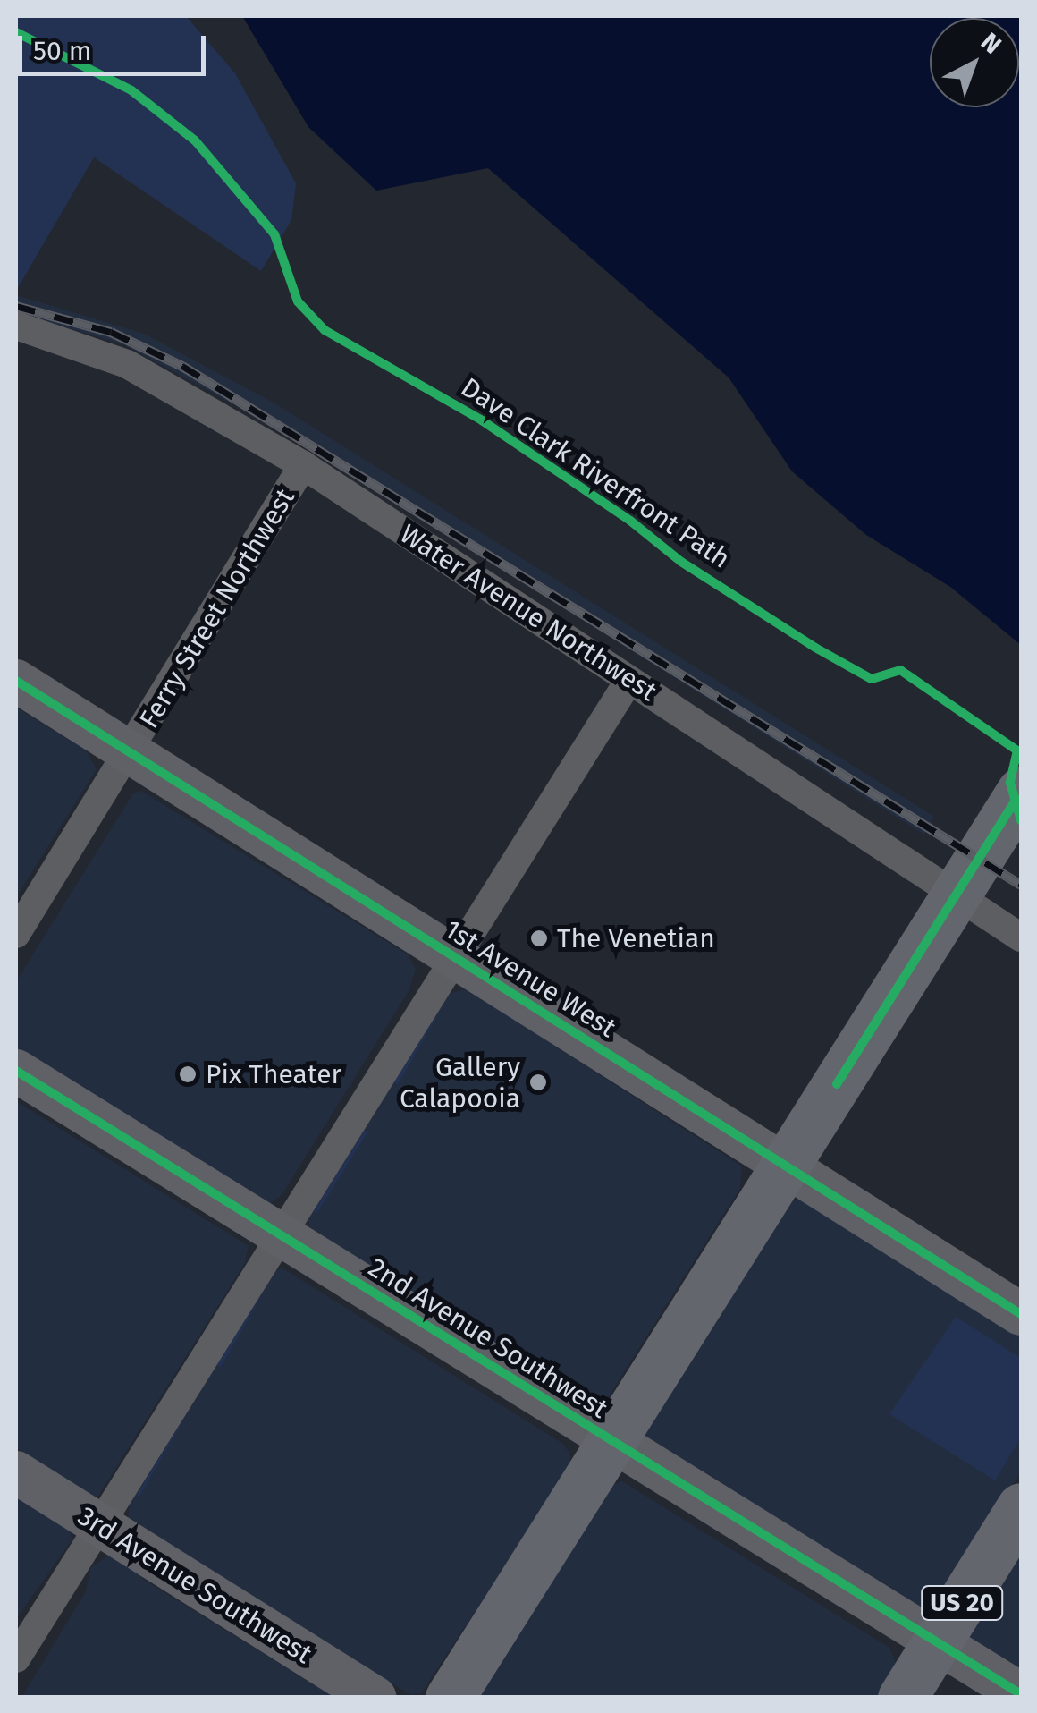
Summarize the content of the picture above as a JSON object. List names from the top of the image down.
{
  "streets": {
    "highway": ["US 20"],
    "street": [
      "Ferry Street Northwest",
      "Water Avenue Northwest",
      "1st Avenue West",
      "2nd Avenue Southwest",
      "3rd Avenue Southwest"
    ],
    "cycle path": ["Dave Clark Riverfront Path"]
  },
  "crossings": [
    ["Ferry Street Northwest", "Water Avenue Northwest"],
    ["Ferry Street Northwest", "1st Avenue West"],
    ["2nd Avenue Southwest", "US 20"]
  ],
  "places": ["The Venetian", "Pix Theater", "Gallery Calapooia"],
  "scale_bar": "50 m",
  "north": "top right"
}
